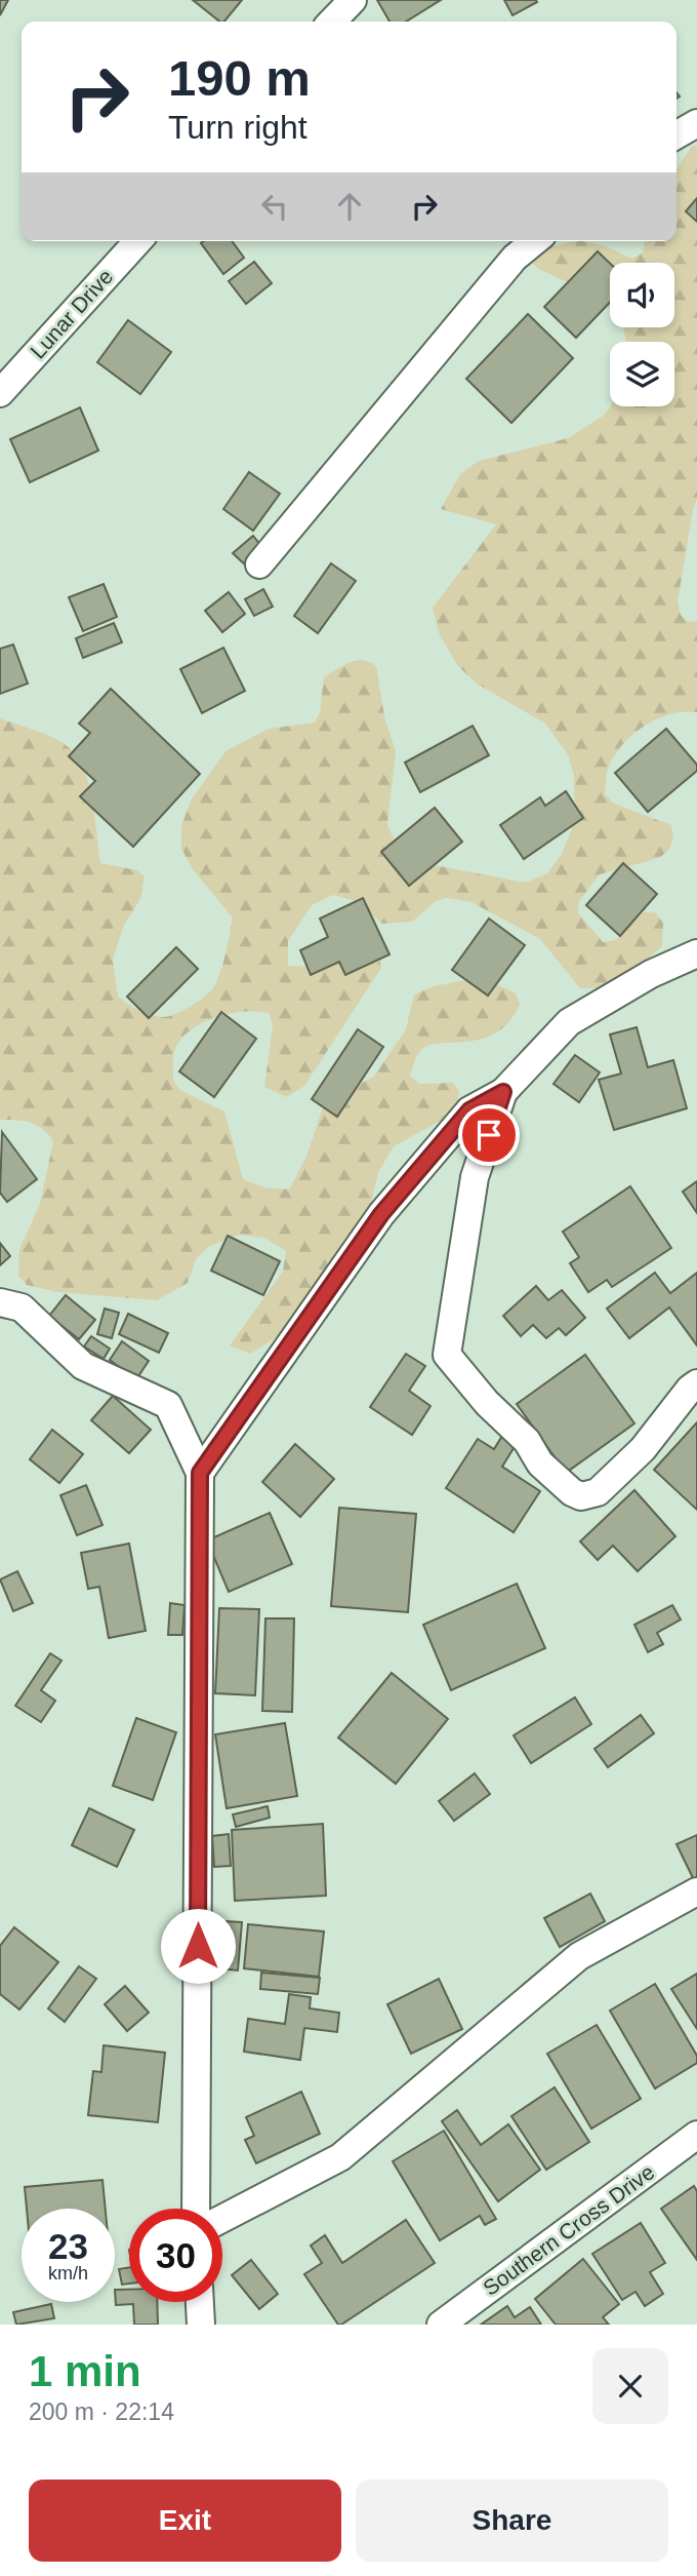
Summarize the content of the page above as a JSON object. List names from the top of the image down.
{
  "streets": {
    "street": ["Lunar Drive", "Southern Cross Drive"]
  },
  "page": {
    "turn": ["190 m", "Turn right"],
    "speed": "23 km/h",
    "limit": "30",
    "heading": ["1 min", "200 m · 22:14"],
    "buttons": ["Exit", "Share"]
  }
}
